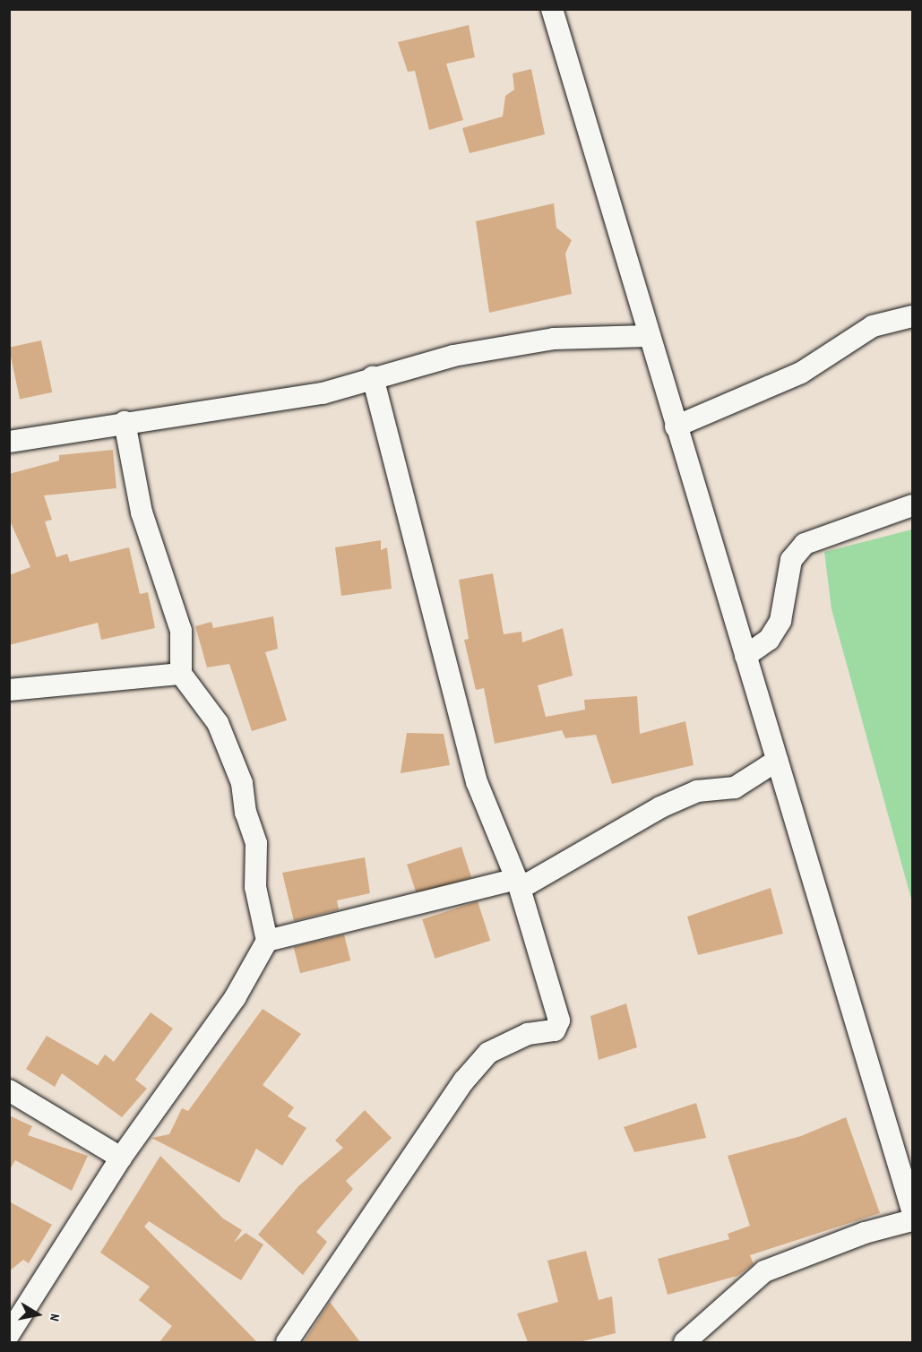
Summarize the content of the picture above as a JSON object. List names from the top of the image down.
{
  "north": "right"
}
